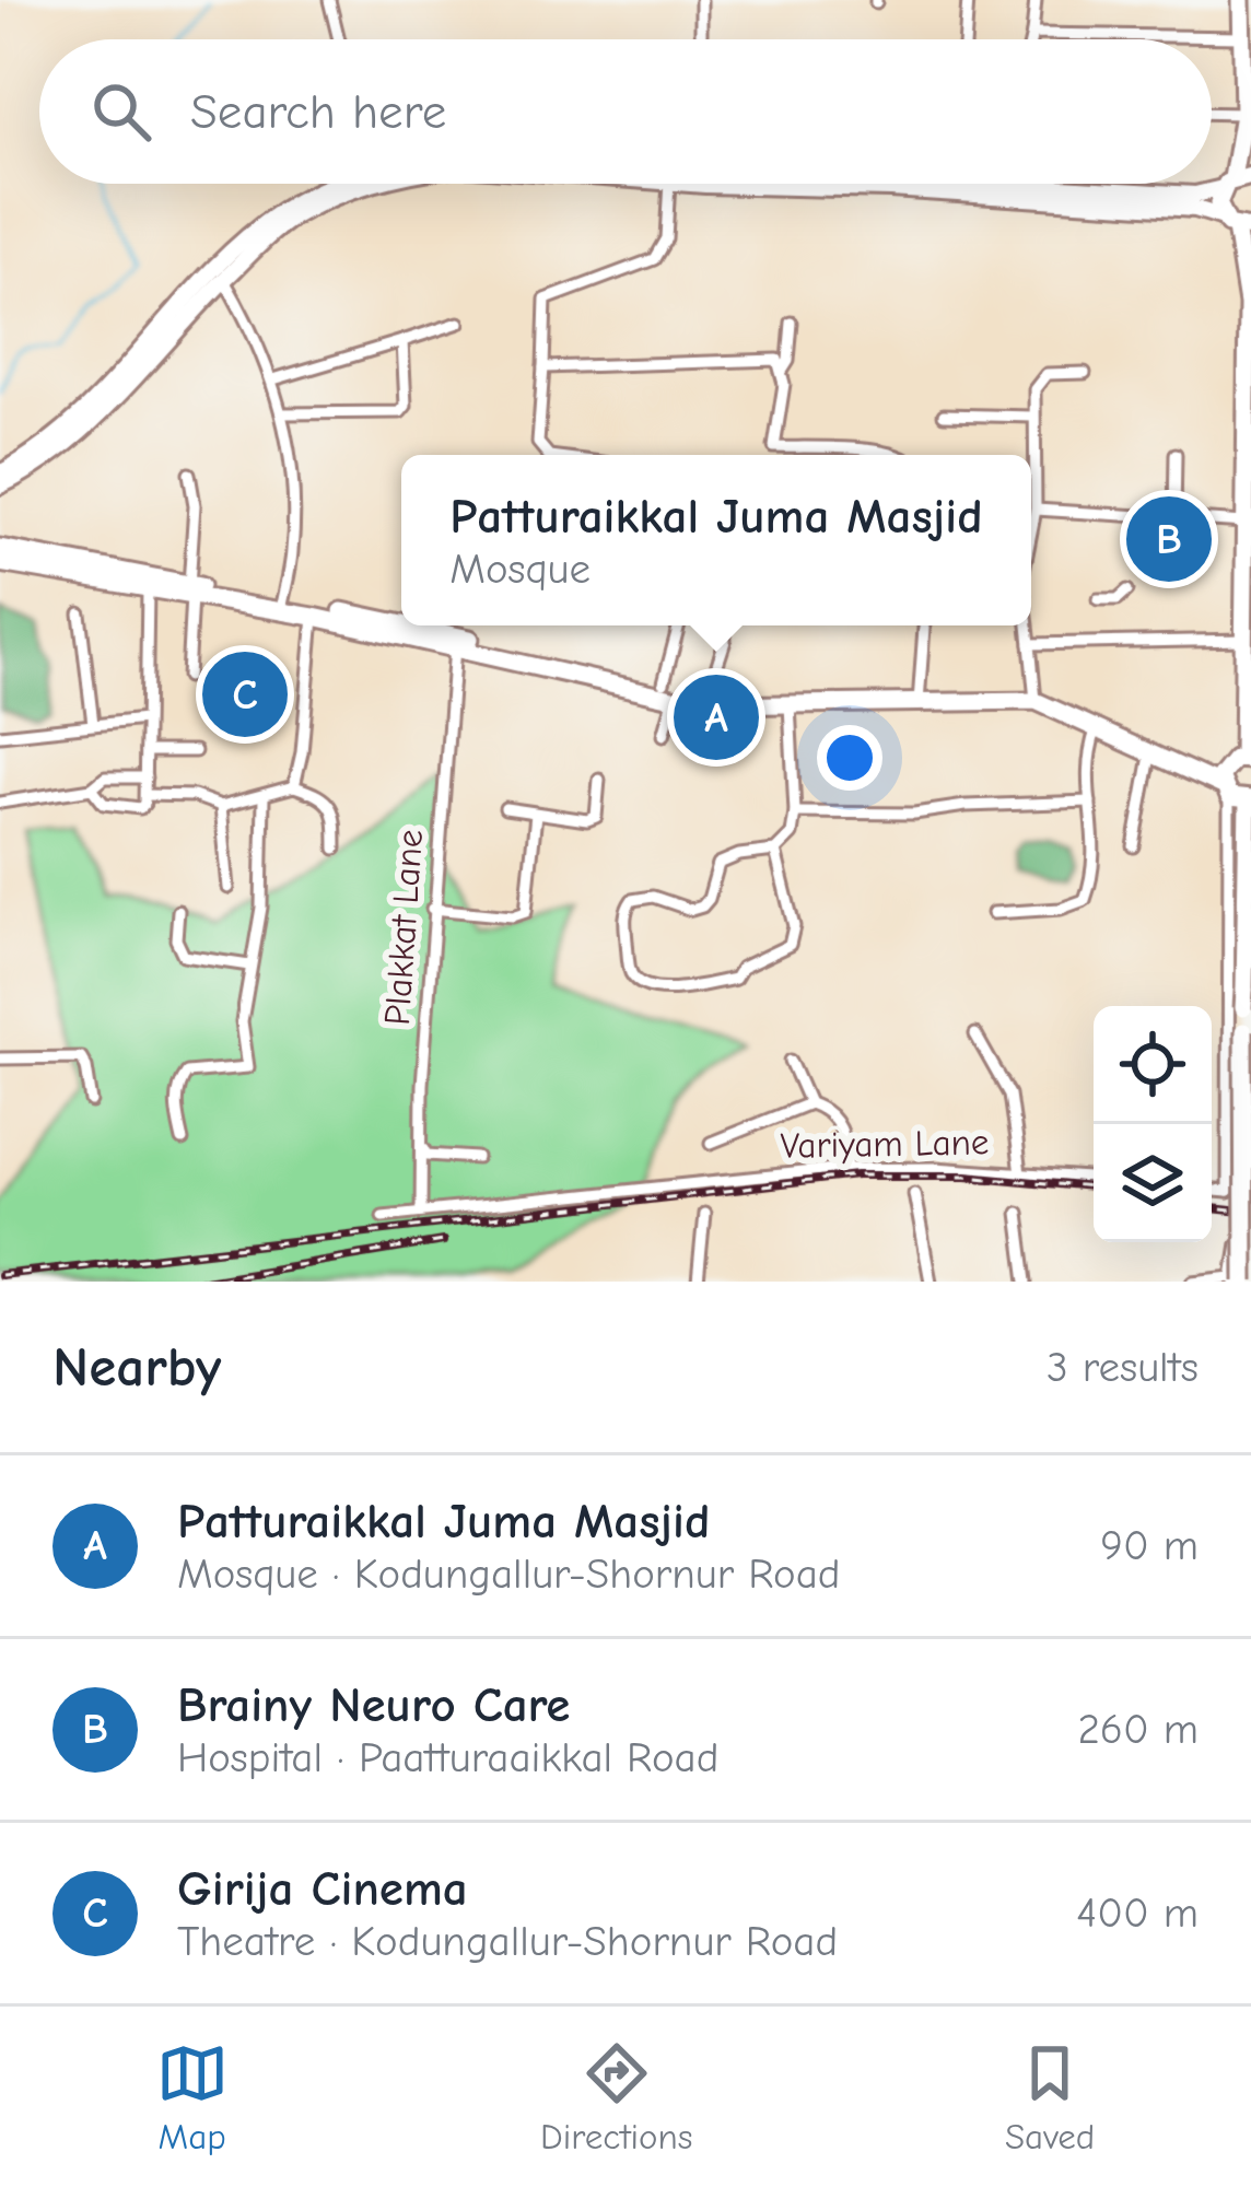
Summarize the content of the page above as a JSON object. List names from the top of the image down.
{
  "streets": {
    "street": ["Plakkat Lane", "Variyam Lane"]
  },
  "crossings": [
    ["Plakkat Lane", "Variyam Lane"]
  ],
  "page": {
    "search": "Search here",
    "popup": ["Patturaikkal Juma Masjid", "Mosque"],
    "pins": ["B", "C", "A"],
    "heading": ["Nearby", "3 results"],
    "list": [
      {
        "mark": "A",
        "name": "Patturaikkal Juma Masjid",
        "note": "Mosque · Kodungallur-Shornur Road",
        "value": "90 m"
      },
      {
        "mark": "B",
        "name": "Brainy Neuro Care",
        "note": "Hospital · Paatturaaikkal Road",
        "value": "260 m"
      },
      {
        "mark": "C",
        "name": "Girija Cinema",
        "note": "Theatre · Kodungallur-Shornur Road",
        "value": "400 m"
      }
    ],
    "nav": ["Map", "Directions", "Saved"]
  }
}
